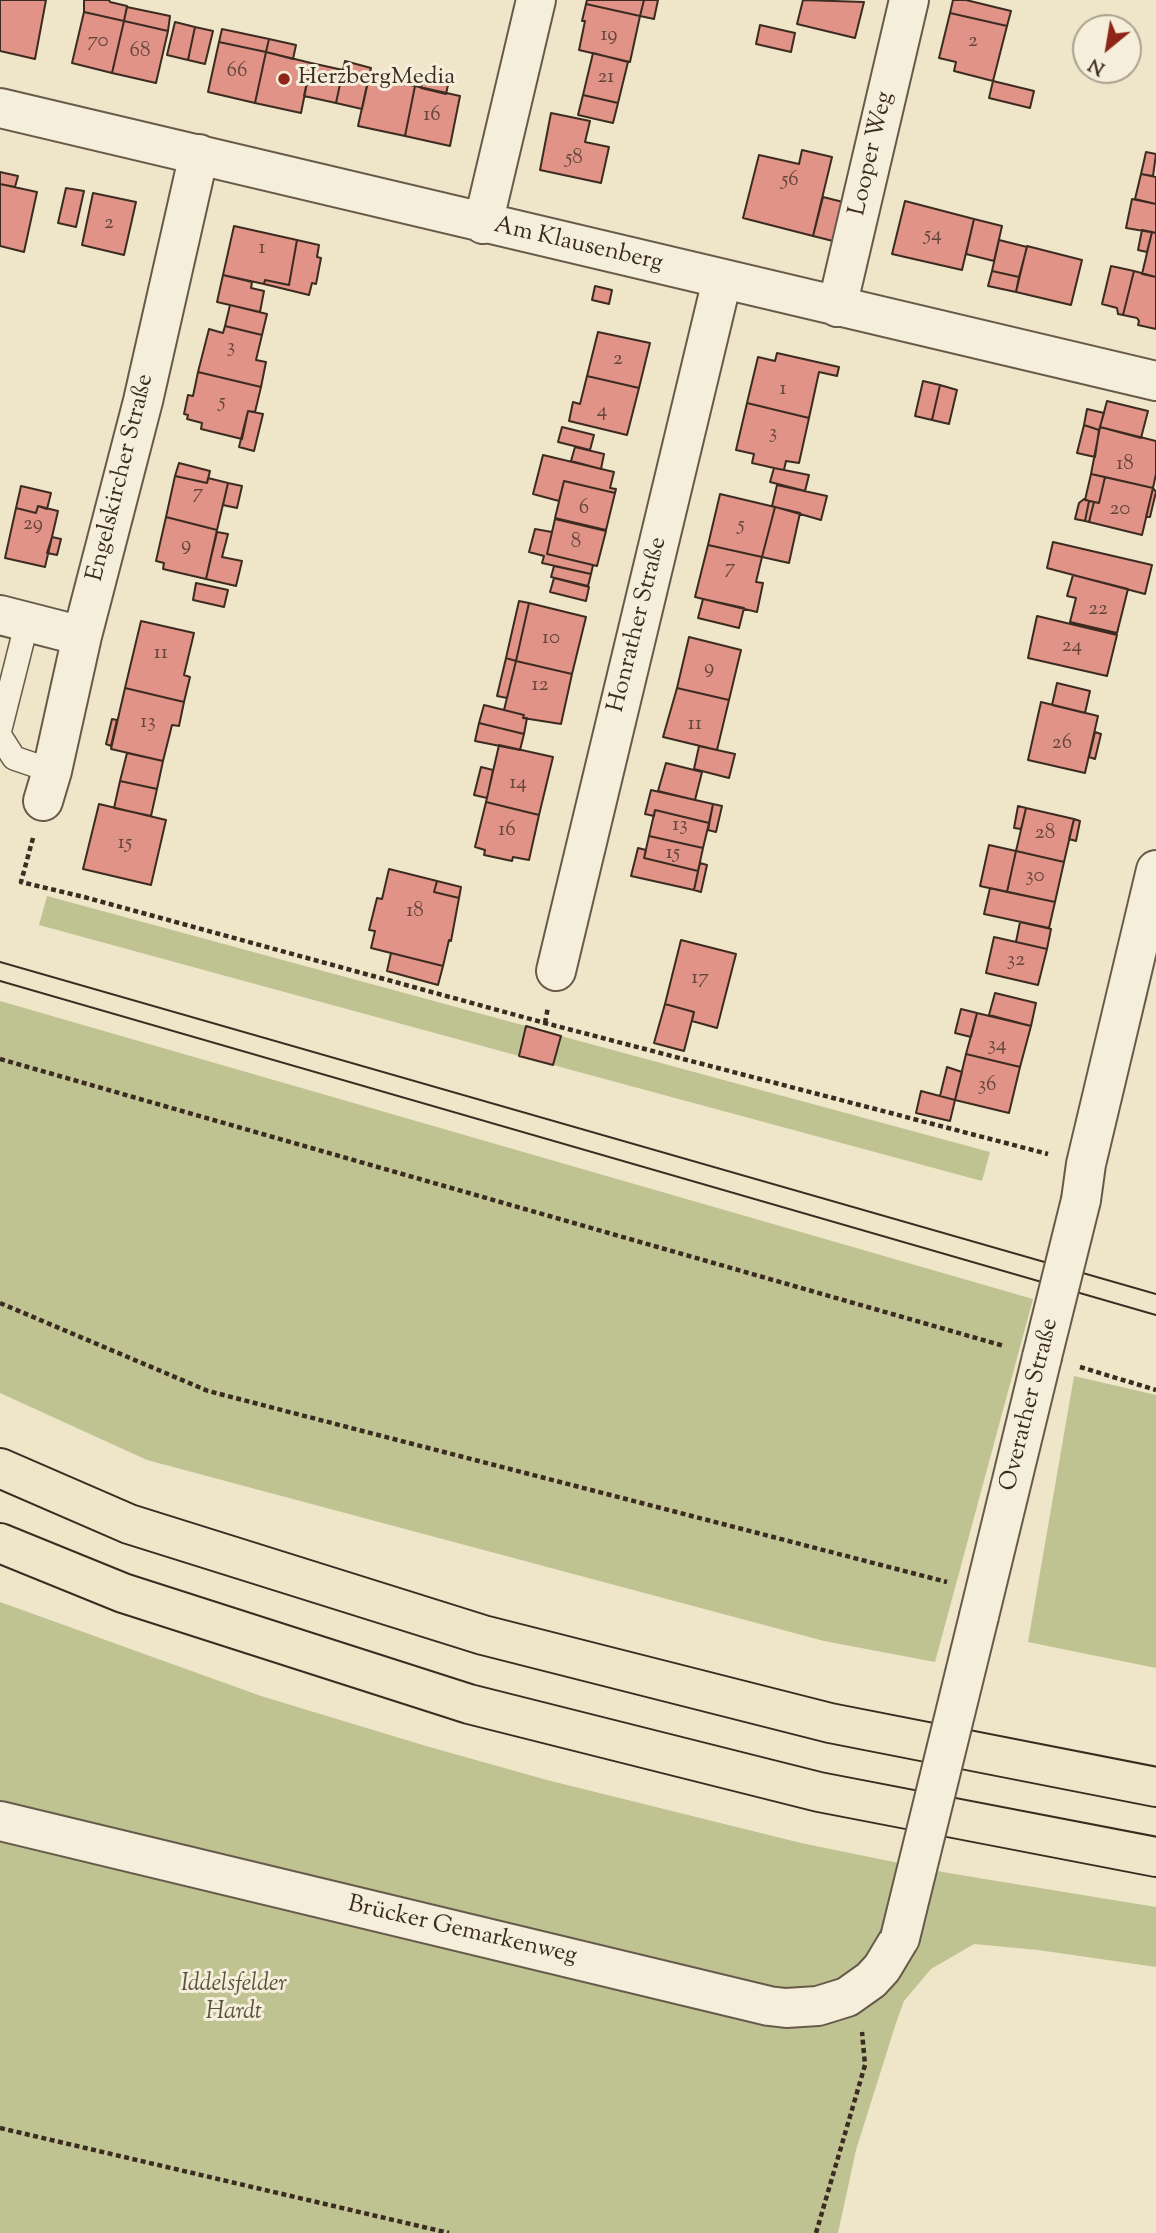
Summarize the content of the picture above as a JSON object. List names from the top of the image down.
{
  "streets": {
    "street": [
      "Looper Weg",
      "Am Klausenberg",
      "Engelskircher Straße",
      "Honrather Straße",
      "Overather Straße",
      "Brücker Gemarkenweg"
    ]
  },
  "crossings": [
    ["Looper Weg", "Am Klausenberg"],
    ["Am Klausenberg", "Engelskircher Straße"],
    ["Am Klausenberg", "Honrather Straße"],
    ["Overather Straße", "Brücker Gemarkenweg"]
  ],
  "parks": ["Iddelsfelder Hardt"],
  "places": ["HerzbergMedia"],
  "house_numbers": [
    "19",
    "70",
    "2",
    "68",
    "66",
    "21",
    "16",
    "58",
    "56",
    "2",
    "54",
    "1",
    "3",
    "2",
    "1",
    "5",
    "4",
    "3",
    "18",
    "7",
    "6",
    "20",
    "29",
    "5",
    "8",
    "9",
    "7",
    "22",
    "10",
    "24",
    "11",
    "9",
    "12",
    "13",
    "11",
    "26",
    "14",
    "13",
    "16",
    "28",
    "15",
    "15",
    "30",
    "18",
    "32",
    "17",
    "34",
    "36"
  ],
  "north": "bottom left"
}
